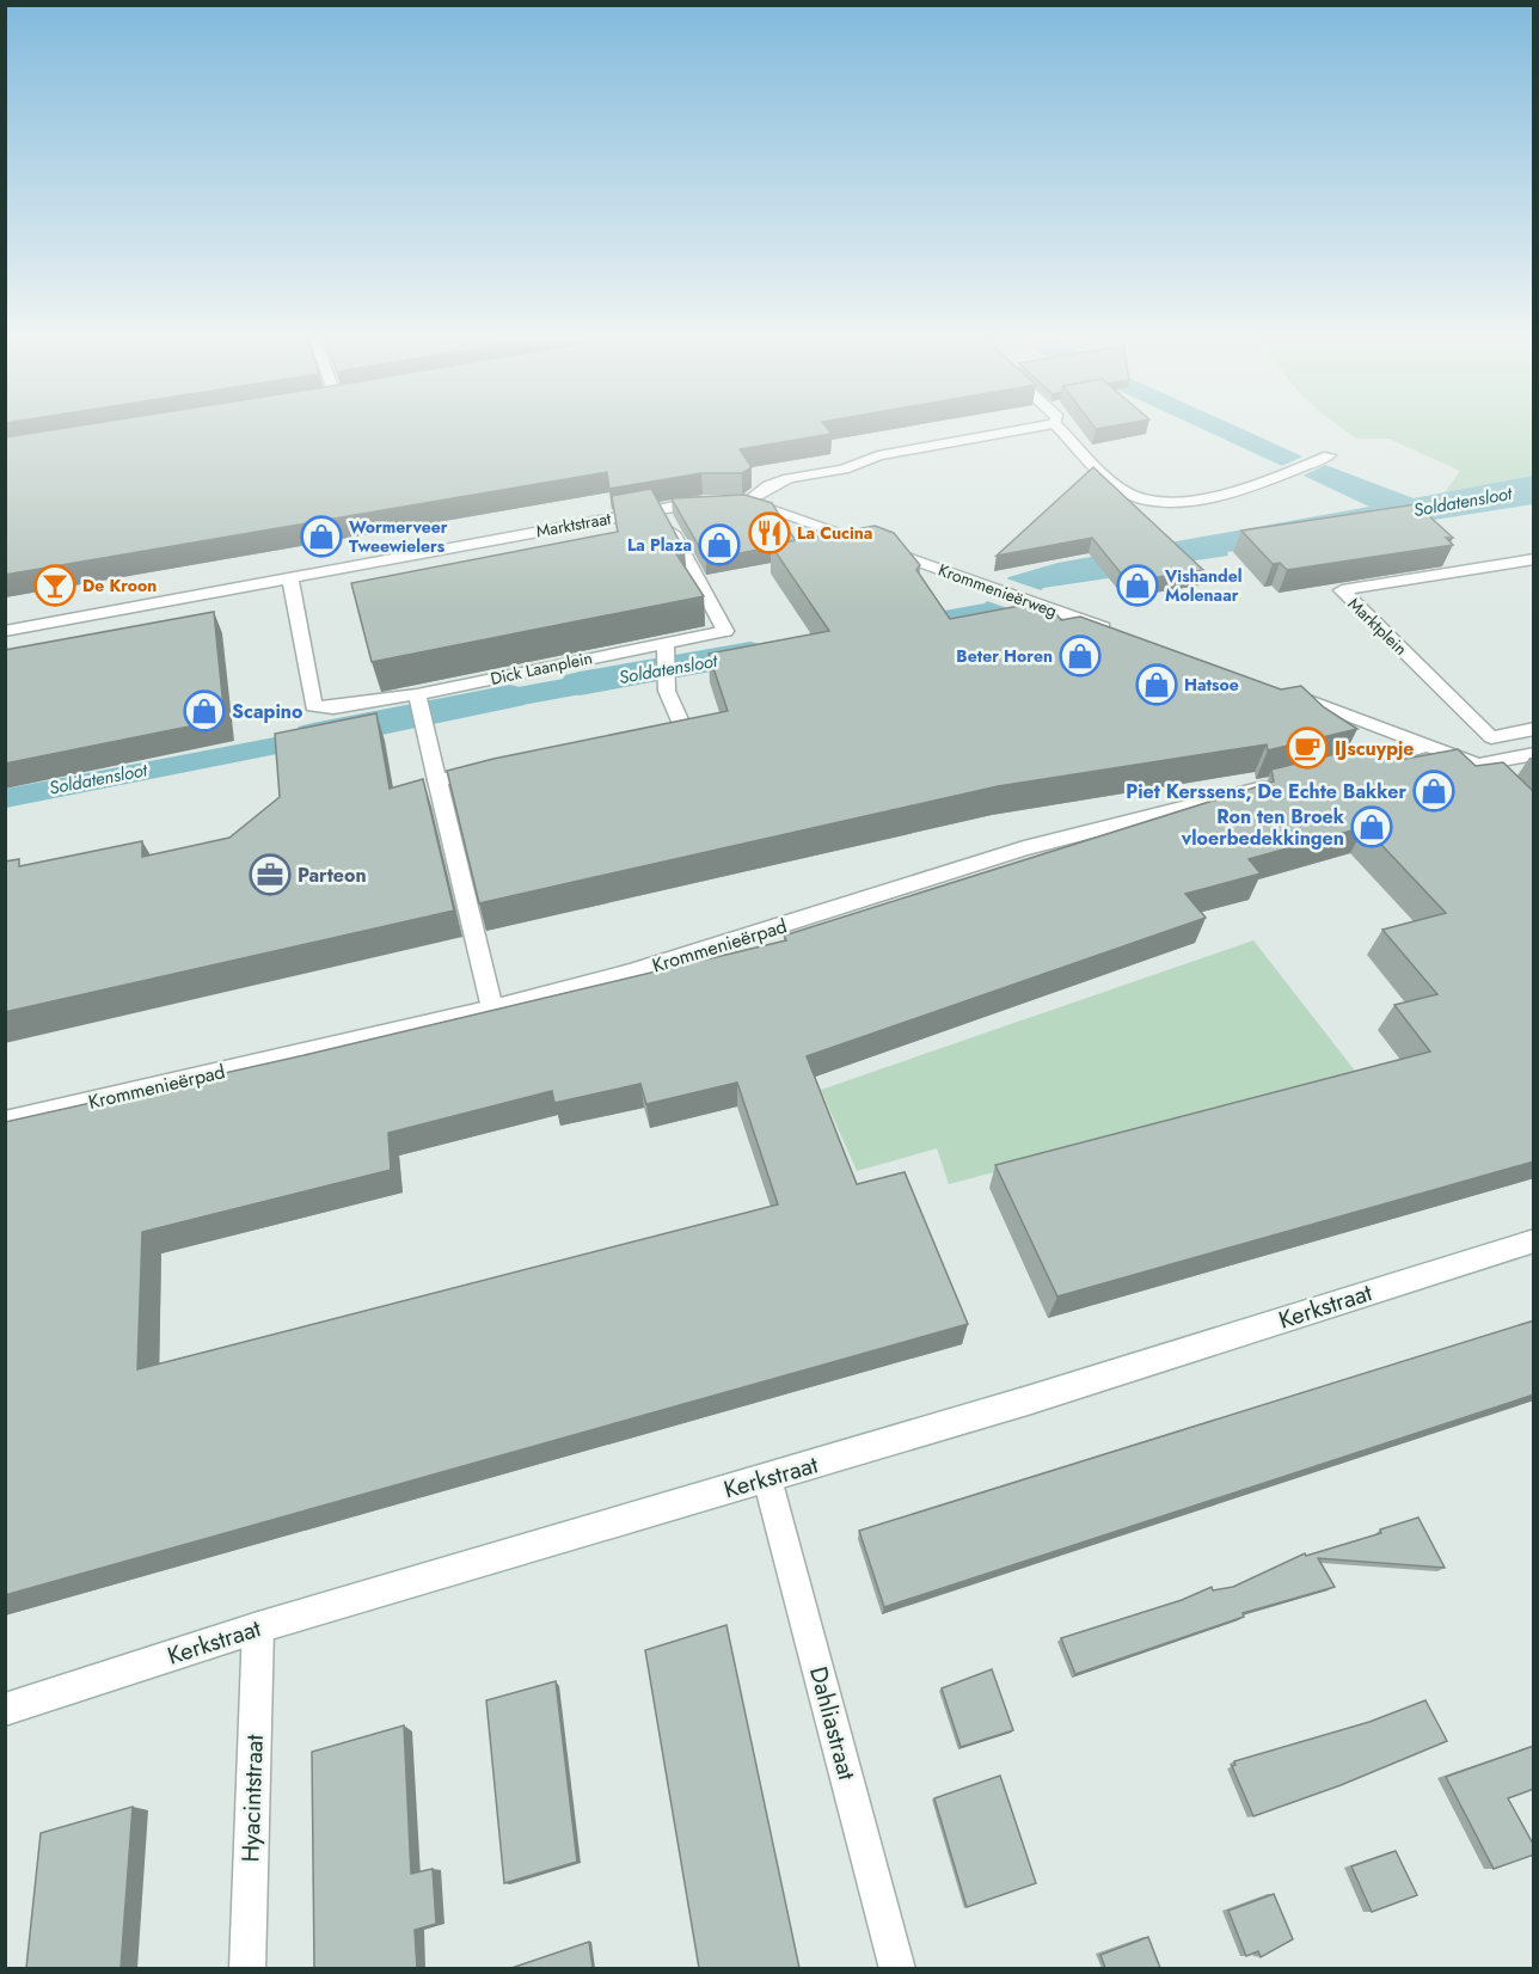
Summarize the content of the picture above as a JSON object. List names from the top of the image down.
{
  "streets": {
    "street": [
      "Marktstraat",
      "Krommenieërweg",
      "Marktplein",
      "Dick Laanplein",
      "Krommenieërpad",
      "Kerkstraat",
      "Dahliastraat",
      "Hyacintstraat"
    ]
  },
  "crossings": [
    ["Marktstraat", "Dick Laanplein"],
    ["Kerkstraat", "Dahliastraat"],
    ["Kerkstraat", "Hyacintstraat"]
  ],
  "water": ["Soldatensloot"],
  "places": {
    "restaurant": ["La Cucina"],
    "shop": [
      "Wormerveer Tweewielers",
      "La Plaza",
      "Vishandel Molenaar",
      "Beter Horen",
      "Hatsoe",
      "Scapino",
      "Piet Kerssens, De Echte Bakker",
      "Ron ten Broek vloerbedekkingen"
    ],
    "bar": ["De Kroon"],
    "cafe": ["IJscuypje"],
    "office": ["Parteon"]
  }
}
